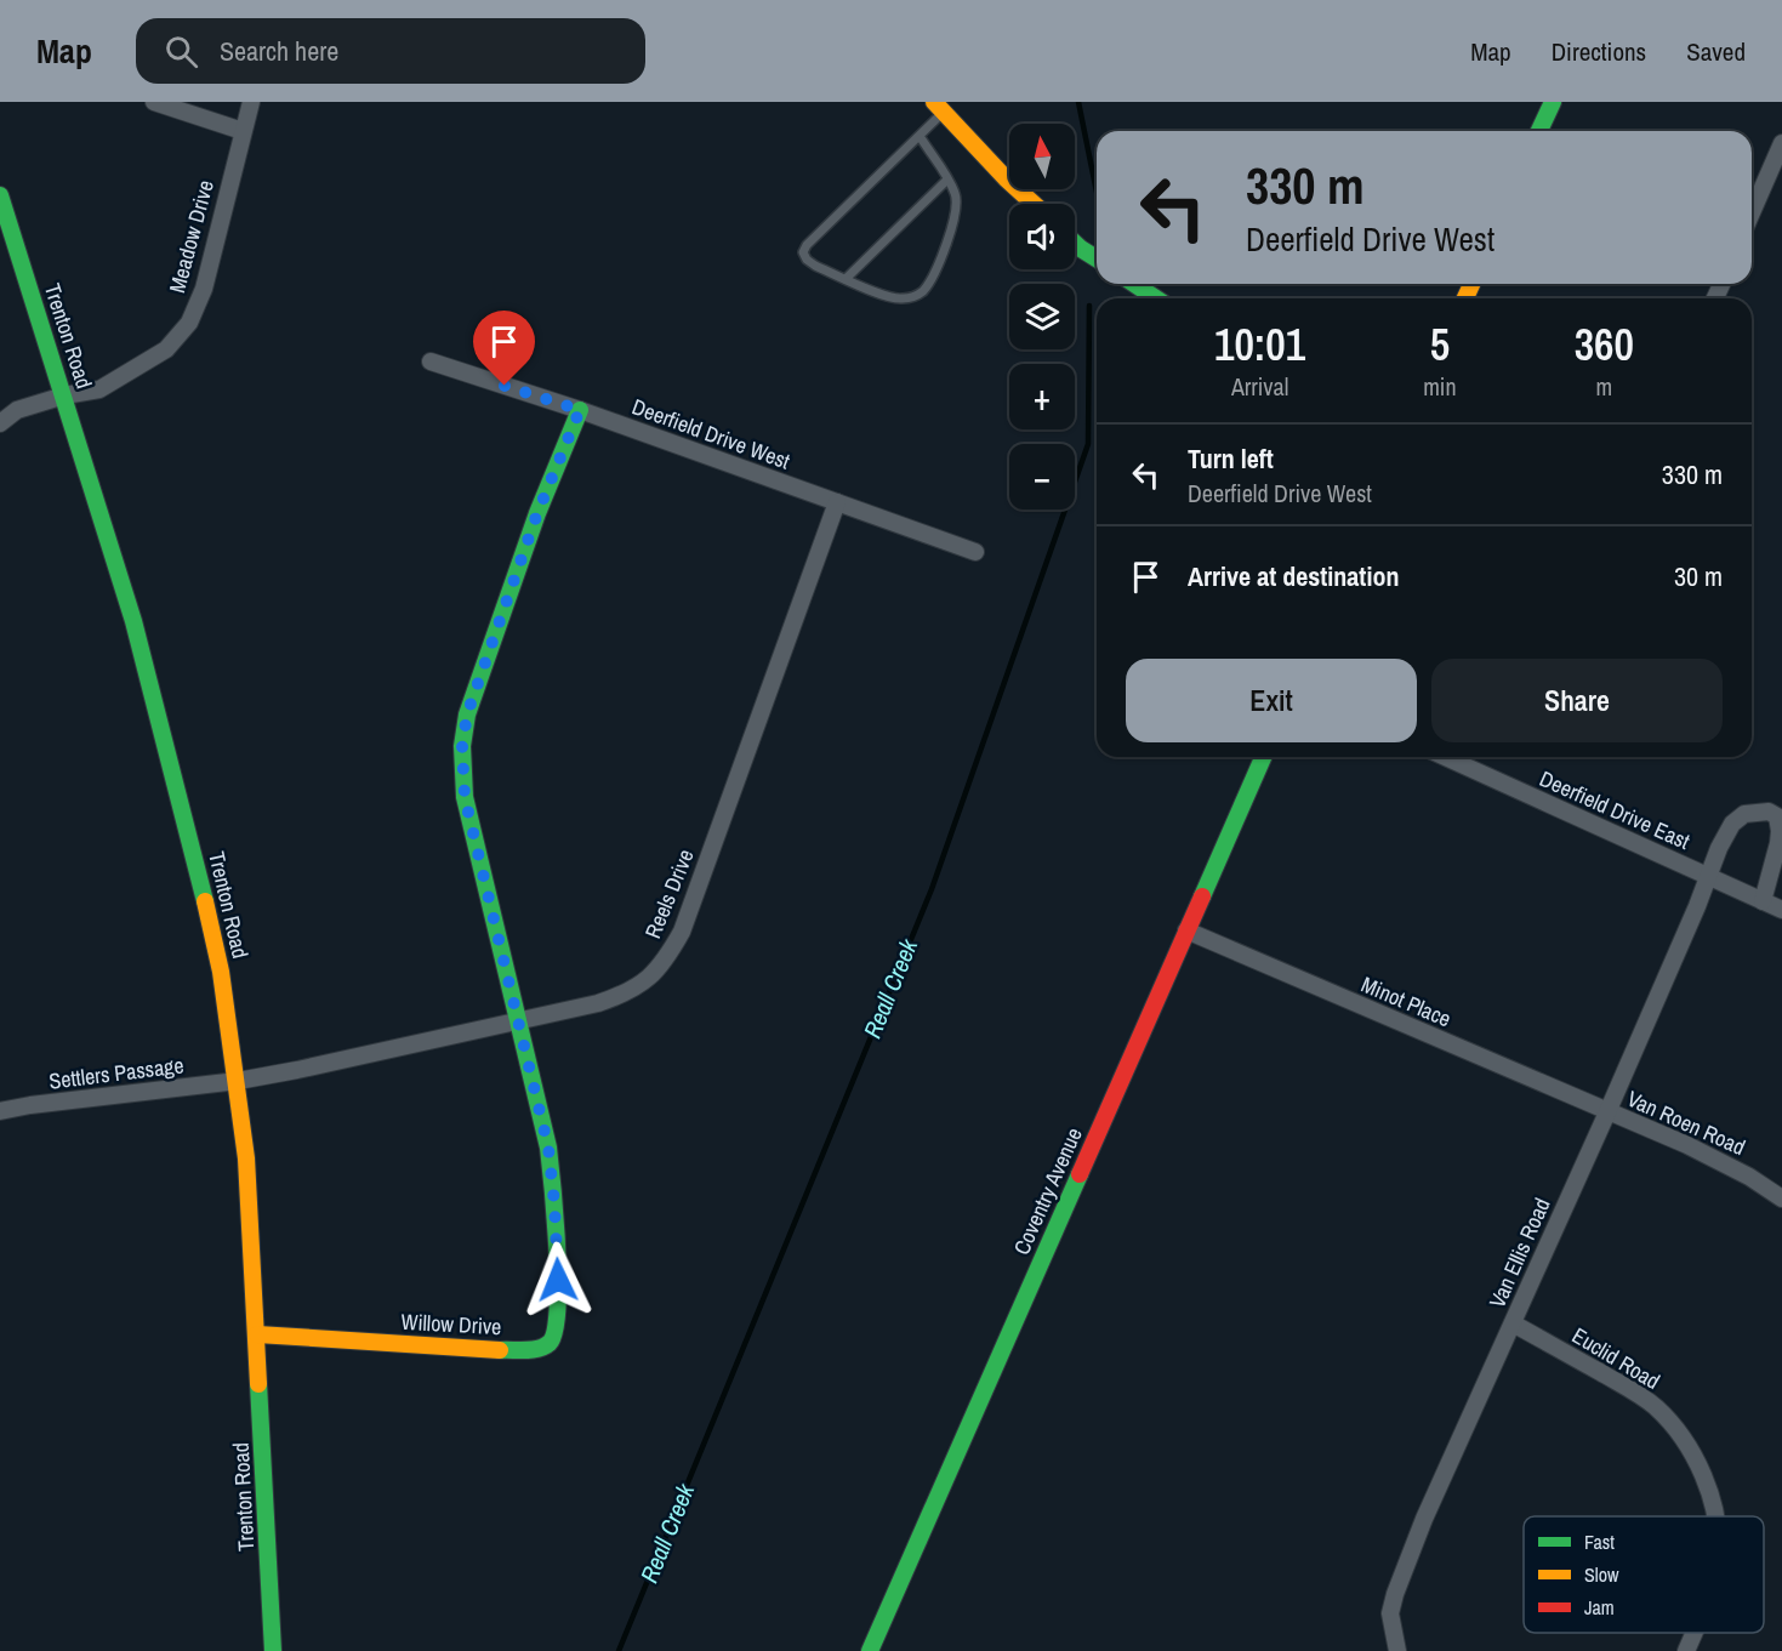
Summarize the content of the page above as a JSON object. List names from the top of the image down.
{
  "streets": {
    "street": [
      "Meadow Drive",
      "Trenton Road",
      "Deerfield Drive West",
      "Deerfield Drive East",
      "Reels Drive",
      "Minot Place",
      "Settlers Passage",
      "Van Roen Road",
      "Coventry Avenue",
      "Van Ellis Road",
      "Willow Drive",
      "Euclid Road"
    ]
  },
  "crossings": [
    ["Meadow Drive", "Trenton Road"],
    ["Trenton Road", "Reels Drive"],
    ["Trenton Road", "Settlers Passage"],
    ["Trenton Road", "Willow Drive"],
    ["Deerfield Drive West", "Reels Drive"],
    ["Deerfield Drive West", "Willow Drive"],
    ["Deerfield Drive East", "Van Ellis Road"],
    ["Reels Drive", "Settlers Passage"],
    ["Reels Drive", "Willow Drive"],
    ["Minot Place", "Van Roen Road"],
    ["Minot Place", "Coventry Avenue"],
    ["Minot Place", "Van Ellis Road"],
    ["Van Roen Road", "Van Ellis Road"],
    ["Van Ellis Road", "Euclid Road"]
  ],
  "water": ["Reall Creek"],
  "legend": ["Fast", "Slow", "Jam"],
  "north": "top",
  "page": {
    "header": "Map",
    "search": "Search here",
    "nav": ["Map", "Directions", "Saved"],
    "map_buttons": ["+", "−"],
    "turn": ["330 m", "Deerfield Drive West"],
    "eta": [
      "10:01",
      "Arrival",
      "5",
      "min",
      "360",
      "m"
    ],
    "list": [
      {
        "name": "Turn left",
        "note": "Deerfield Drive West",
        "value": "330 m"
      },
      {
        "name": "Arrive at destination",
        "value": "30 m"
      }
    ],
    "buttons": ["Exit", "Share"]
  }
}
